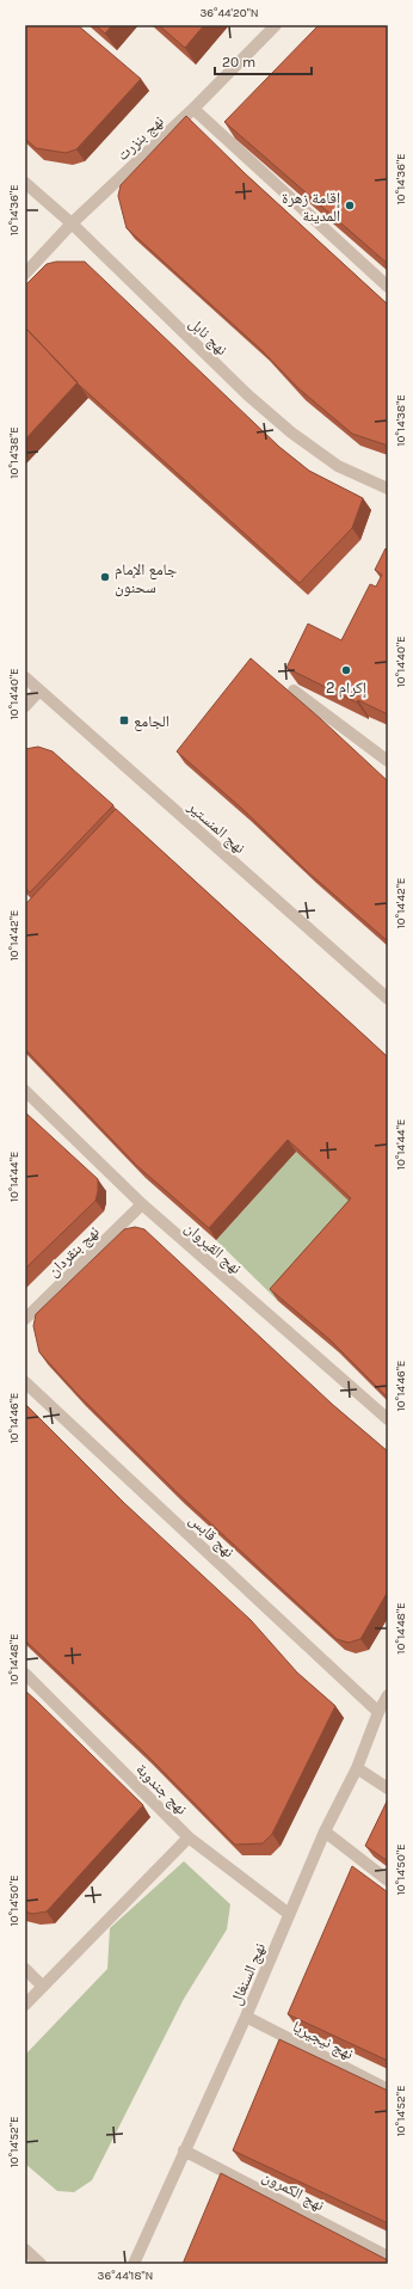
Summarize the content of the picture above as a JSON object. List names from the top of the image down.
{
  "streets": {
    "street": [
      "نهج بنزرت",
      "نهج نابل",
      "نهج المنستير",
      "نهج القيروان",
      "نهج بنقردان",
      "نهج قابس",
      "نهج جندوبة",
      "نهج السنغال",
      "نهج نيجيريا",
      "نهج الكمرون"
    ]
  },
  "crossings": [
    ["نهج بنزرت", "نهج نابل"],
    ["نهج القيروان", "نهج بنقردان"],
    ["نهج قابس", "نهج السنغال"],
    ["نهج جندوبة", "نهج السنغال"],
    ["نهج السنغال", "نهج نيجيريا"],
    ["نهج السنغال", "نهج الكمرون"]
  ],
  "places": {
    "other": ["إقامة زهرة المدينة", "جامع الإمام سحنون", "إكرام 2"],
    "transit": ["الجامع"]
  },
  "scale_bar": "20 m",
  "coordinates": [
    "36°44'20\"N",
    "10°14'36\"E",
    "10°14'38\"E",
    "10°14'40\"E",
    "10°14'42\"E",
    "10°14'44\"E",
    "10°14'46\"E",
    "10°14'48\"E",
    "10°14'50\"E",
    "10°14'52\"E",
    "36°44'18\"N"
  ]
}
